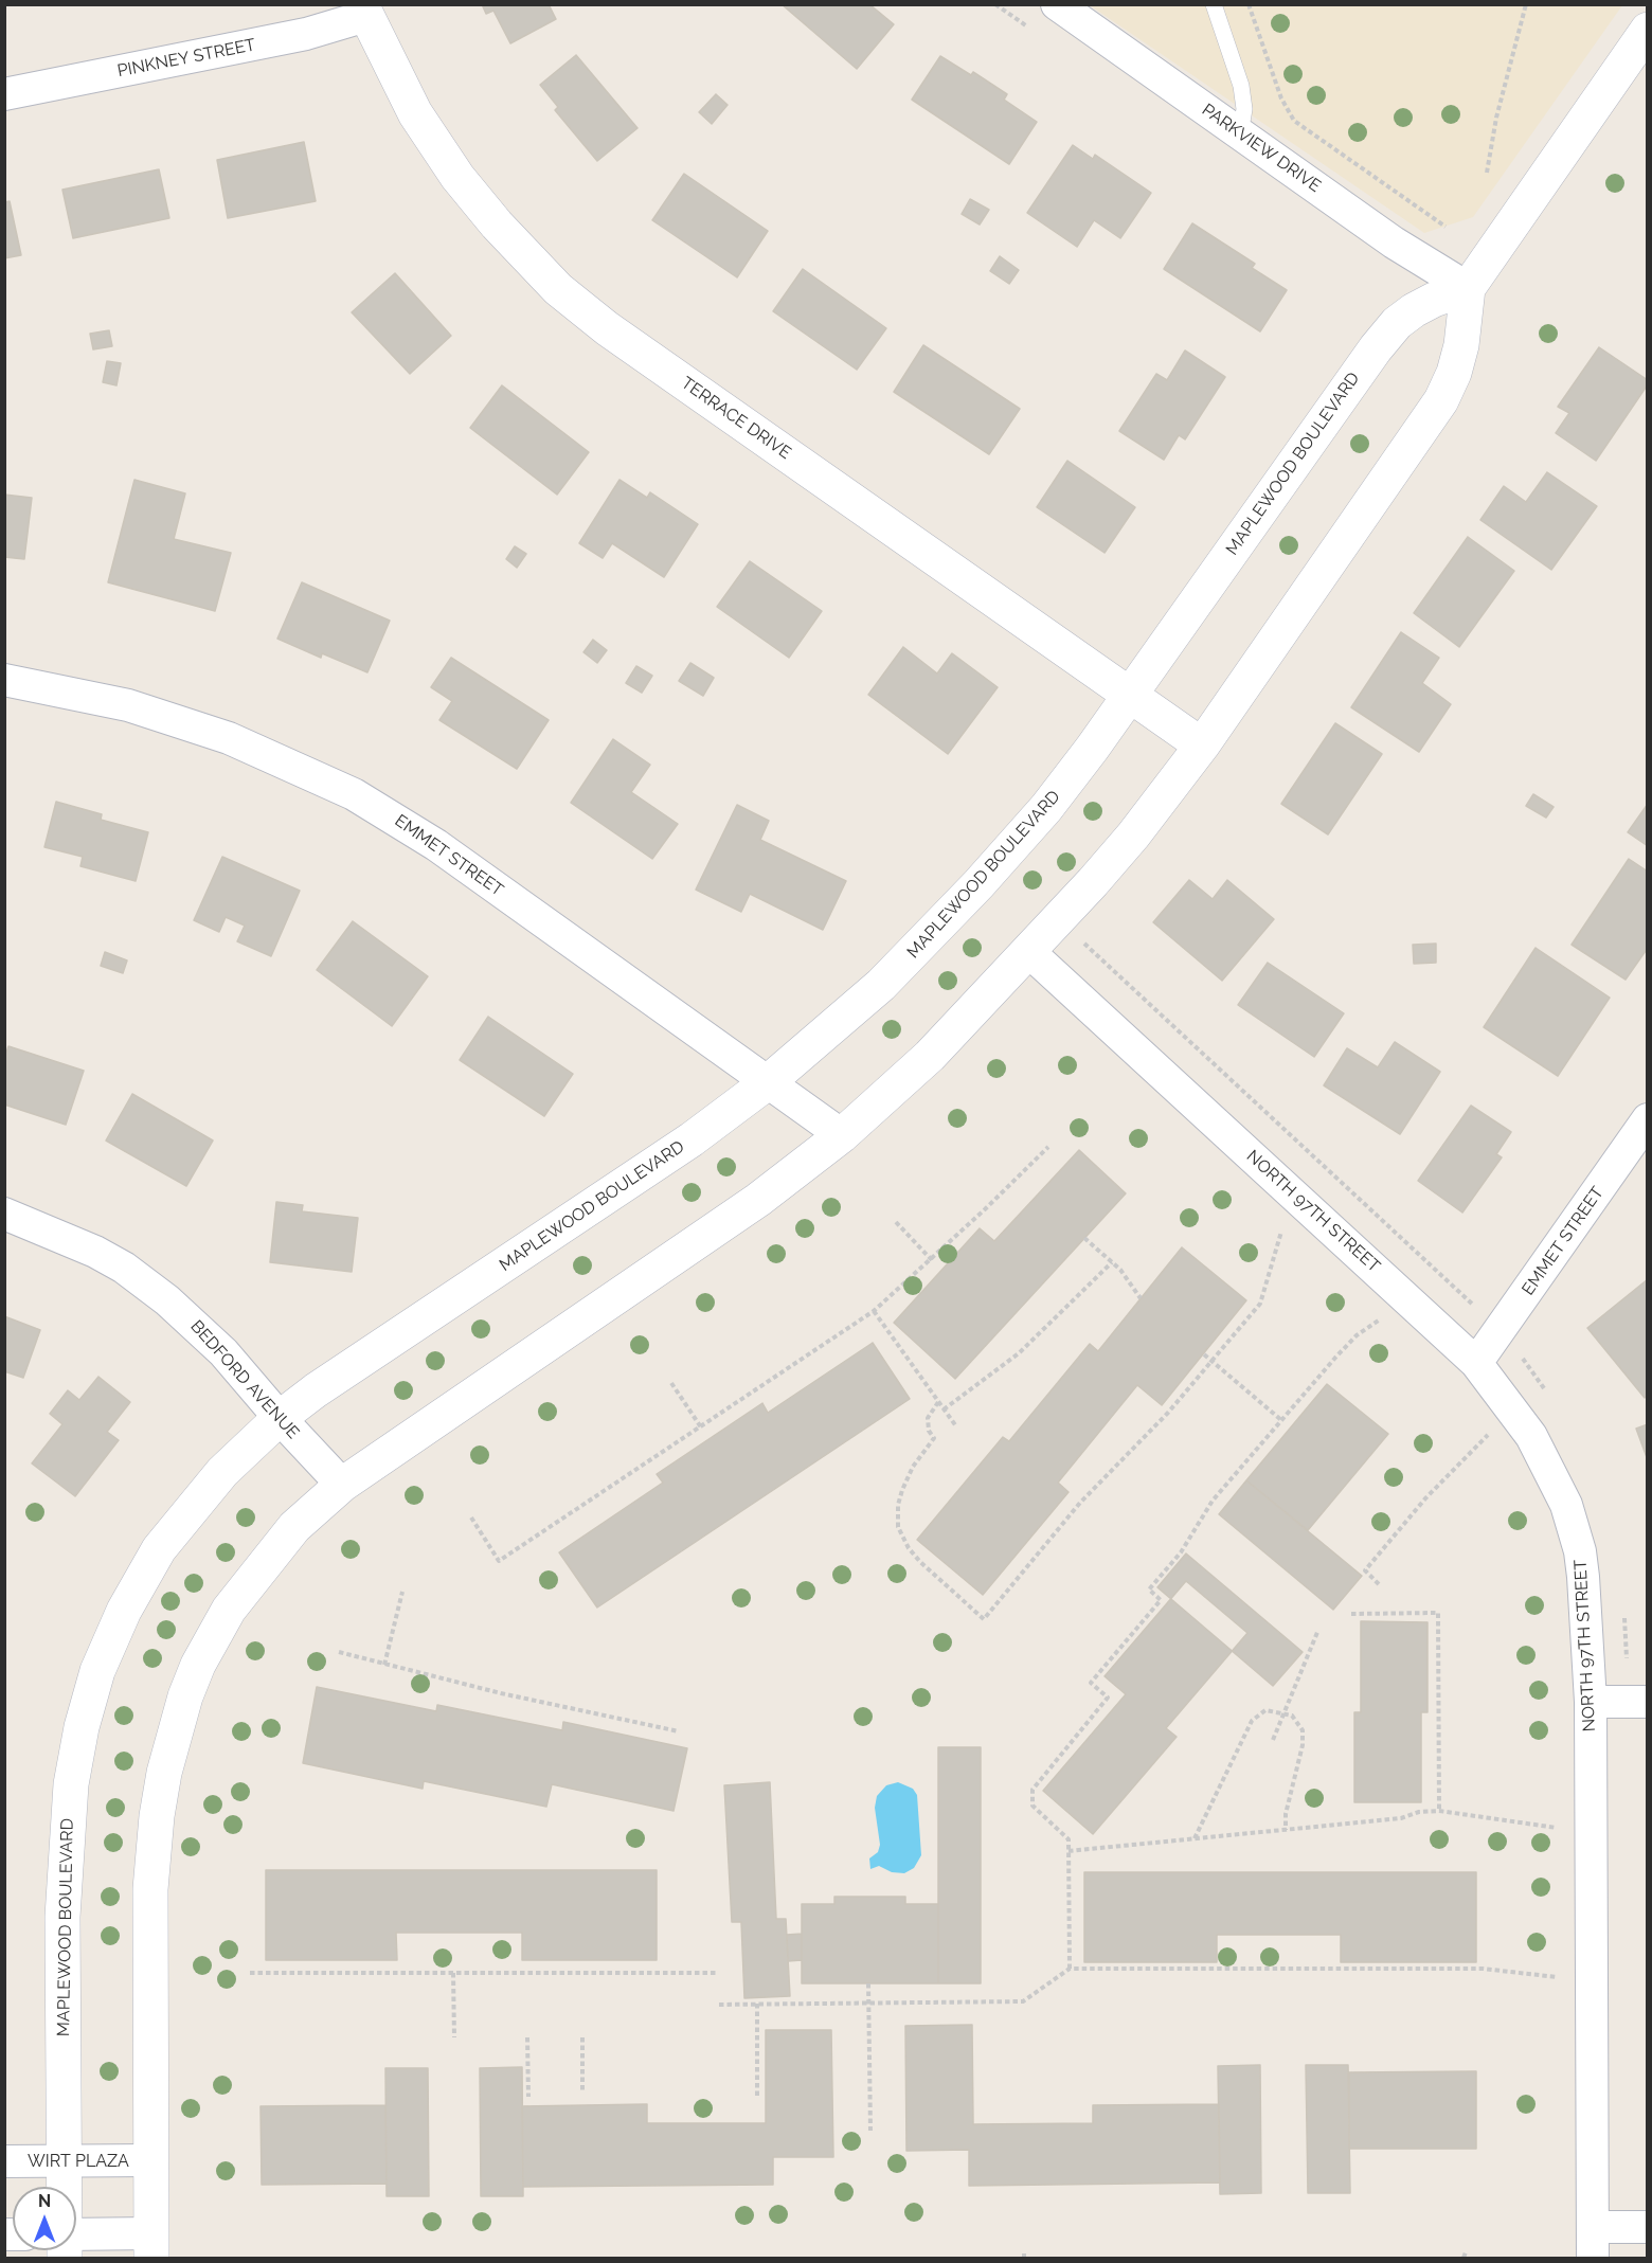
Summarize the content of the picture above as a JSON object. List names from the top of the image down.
{
  "streets": {
    "street": [
      "PINKNEY STREET",
      "PARKVIEW DRIVE",
      "TERRACE DRIVE",
      "MAPLEWOOD BOULEVARD",
      "EMMET STREET",
      "NORTH 97TH STREET",
      "BEDFORD AVENUE",
      "WIRT PLAZA"
    ]
  },
  "crossings": [
    ["PINKNEY STREET", "TERRACE DRIVE"],
    ["PARKVIEW DRIVE", "MAPLEWOOD BOULEVARD"],
    ["TERRACE DRIVE", "MAPLEWOOD BOULEVARD"],
    ["MAPLEWOOD BOULEVARD", "EMMET STREET"],
    ["MAPLEWOOD BOULEVARD", "BEDFORD AVENUE"],
    ["MAPLEWOOD BOULEVARD", "WIRT PLAZA"],
    ["EMMET STREET", "NORTH 97TH STREET"]
  ],
  "north": "top"
}
